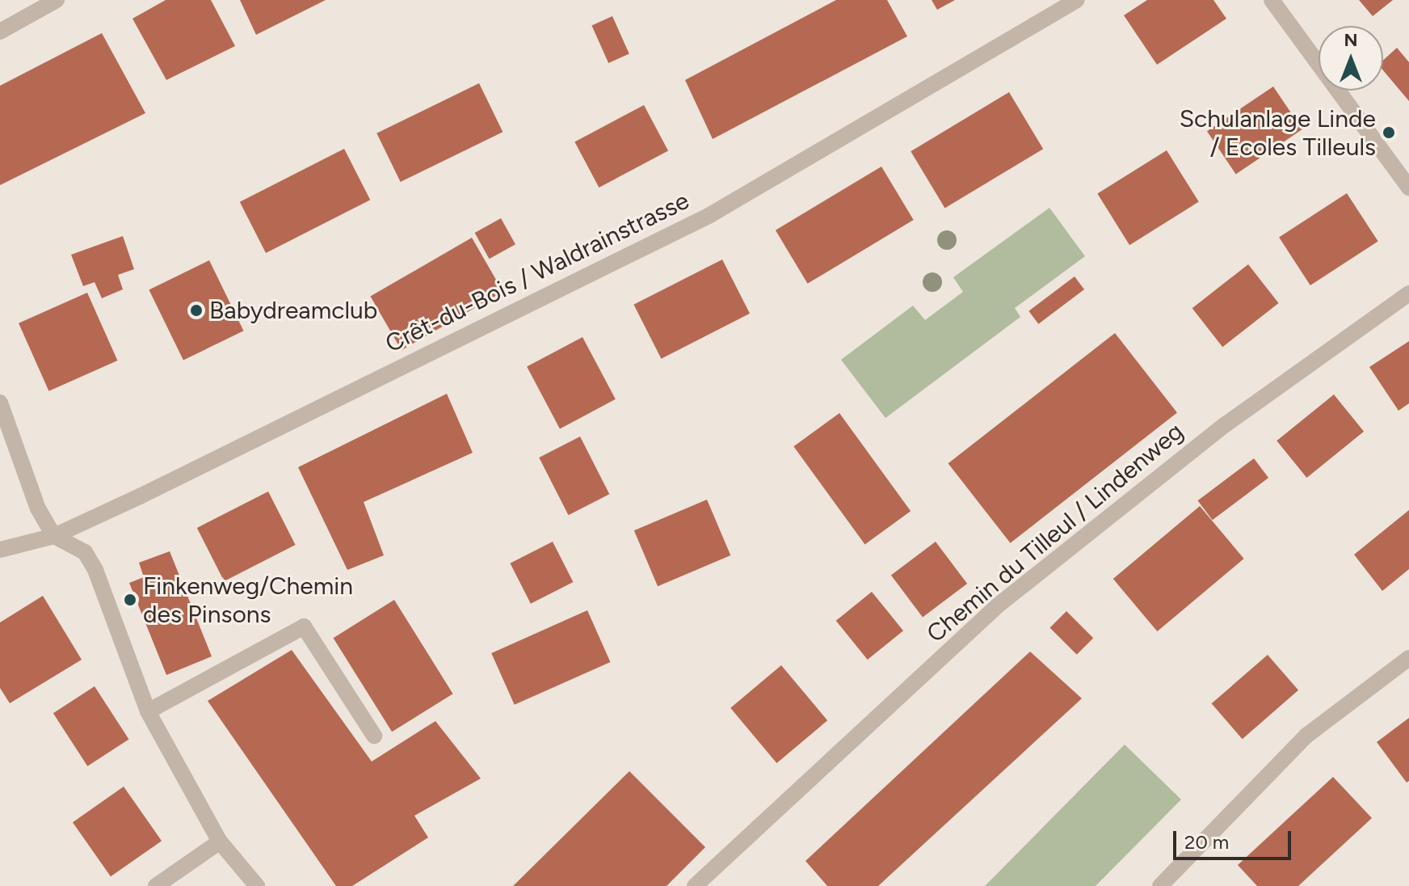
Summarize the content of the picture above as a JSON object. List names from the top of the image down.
{
  "streets": {
    "street": ["Crêt-du-Bois / Waldrainstrasse", "Chemin du Tilleul / Lindenweg"]
  },
  "places": ["Schulanlage Linde / Ecoles Tilleuls", "Babydreamclub", "Finkenweg/Chemin des Pinsons"],
  "scale_bar": "20 m",
  "north": "top"
}
